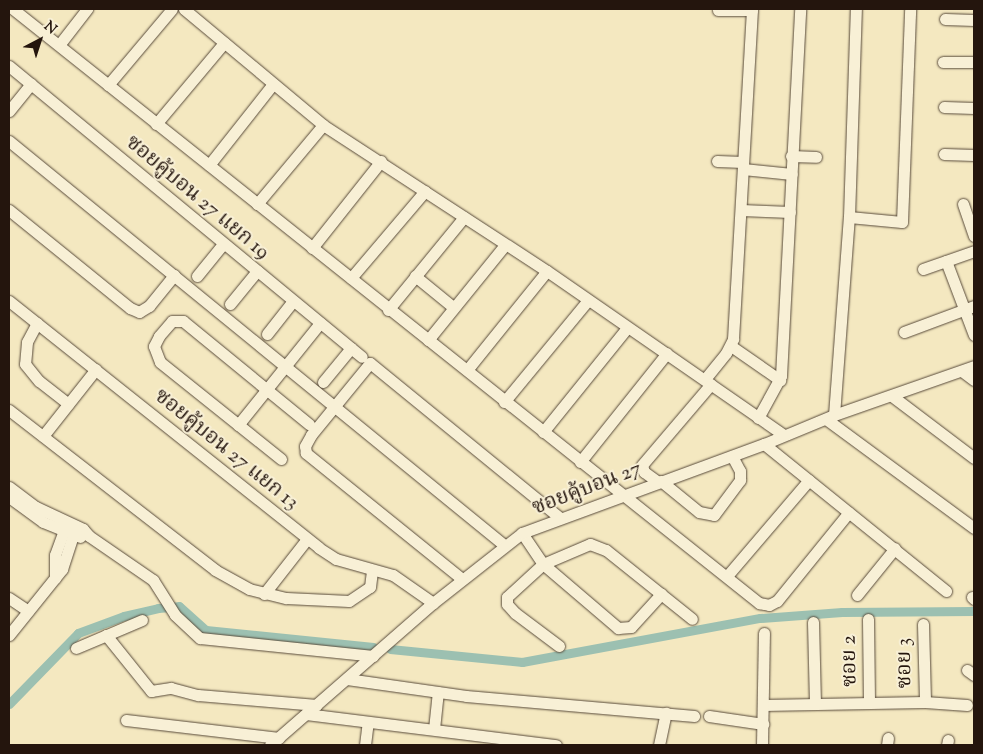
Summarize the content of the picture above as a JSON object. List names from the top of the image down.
{
  "streets": {
    "street": [
      "ซอยคู้บอน 27 แยก 19",
      "ซอยคู้บอน 27 แยก 13",
      "ซอยคู้บอน 27",
      "ซอย 2",
      "ซอย 3"
    ]
  },
  "crossings": [
    ["ซอยคู้บอน 27 แยก 19", "ซอยคู้บอน 27"],
    ["ซอยคู้บอน 27 แยก 13", "ซอยคู้บอน 27"]
  ],
  "north": "top right"
}
